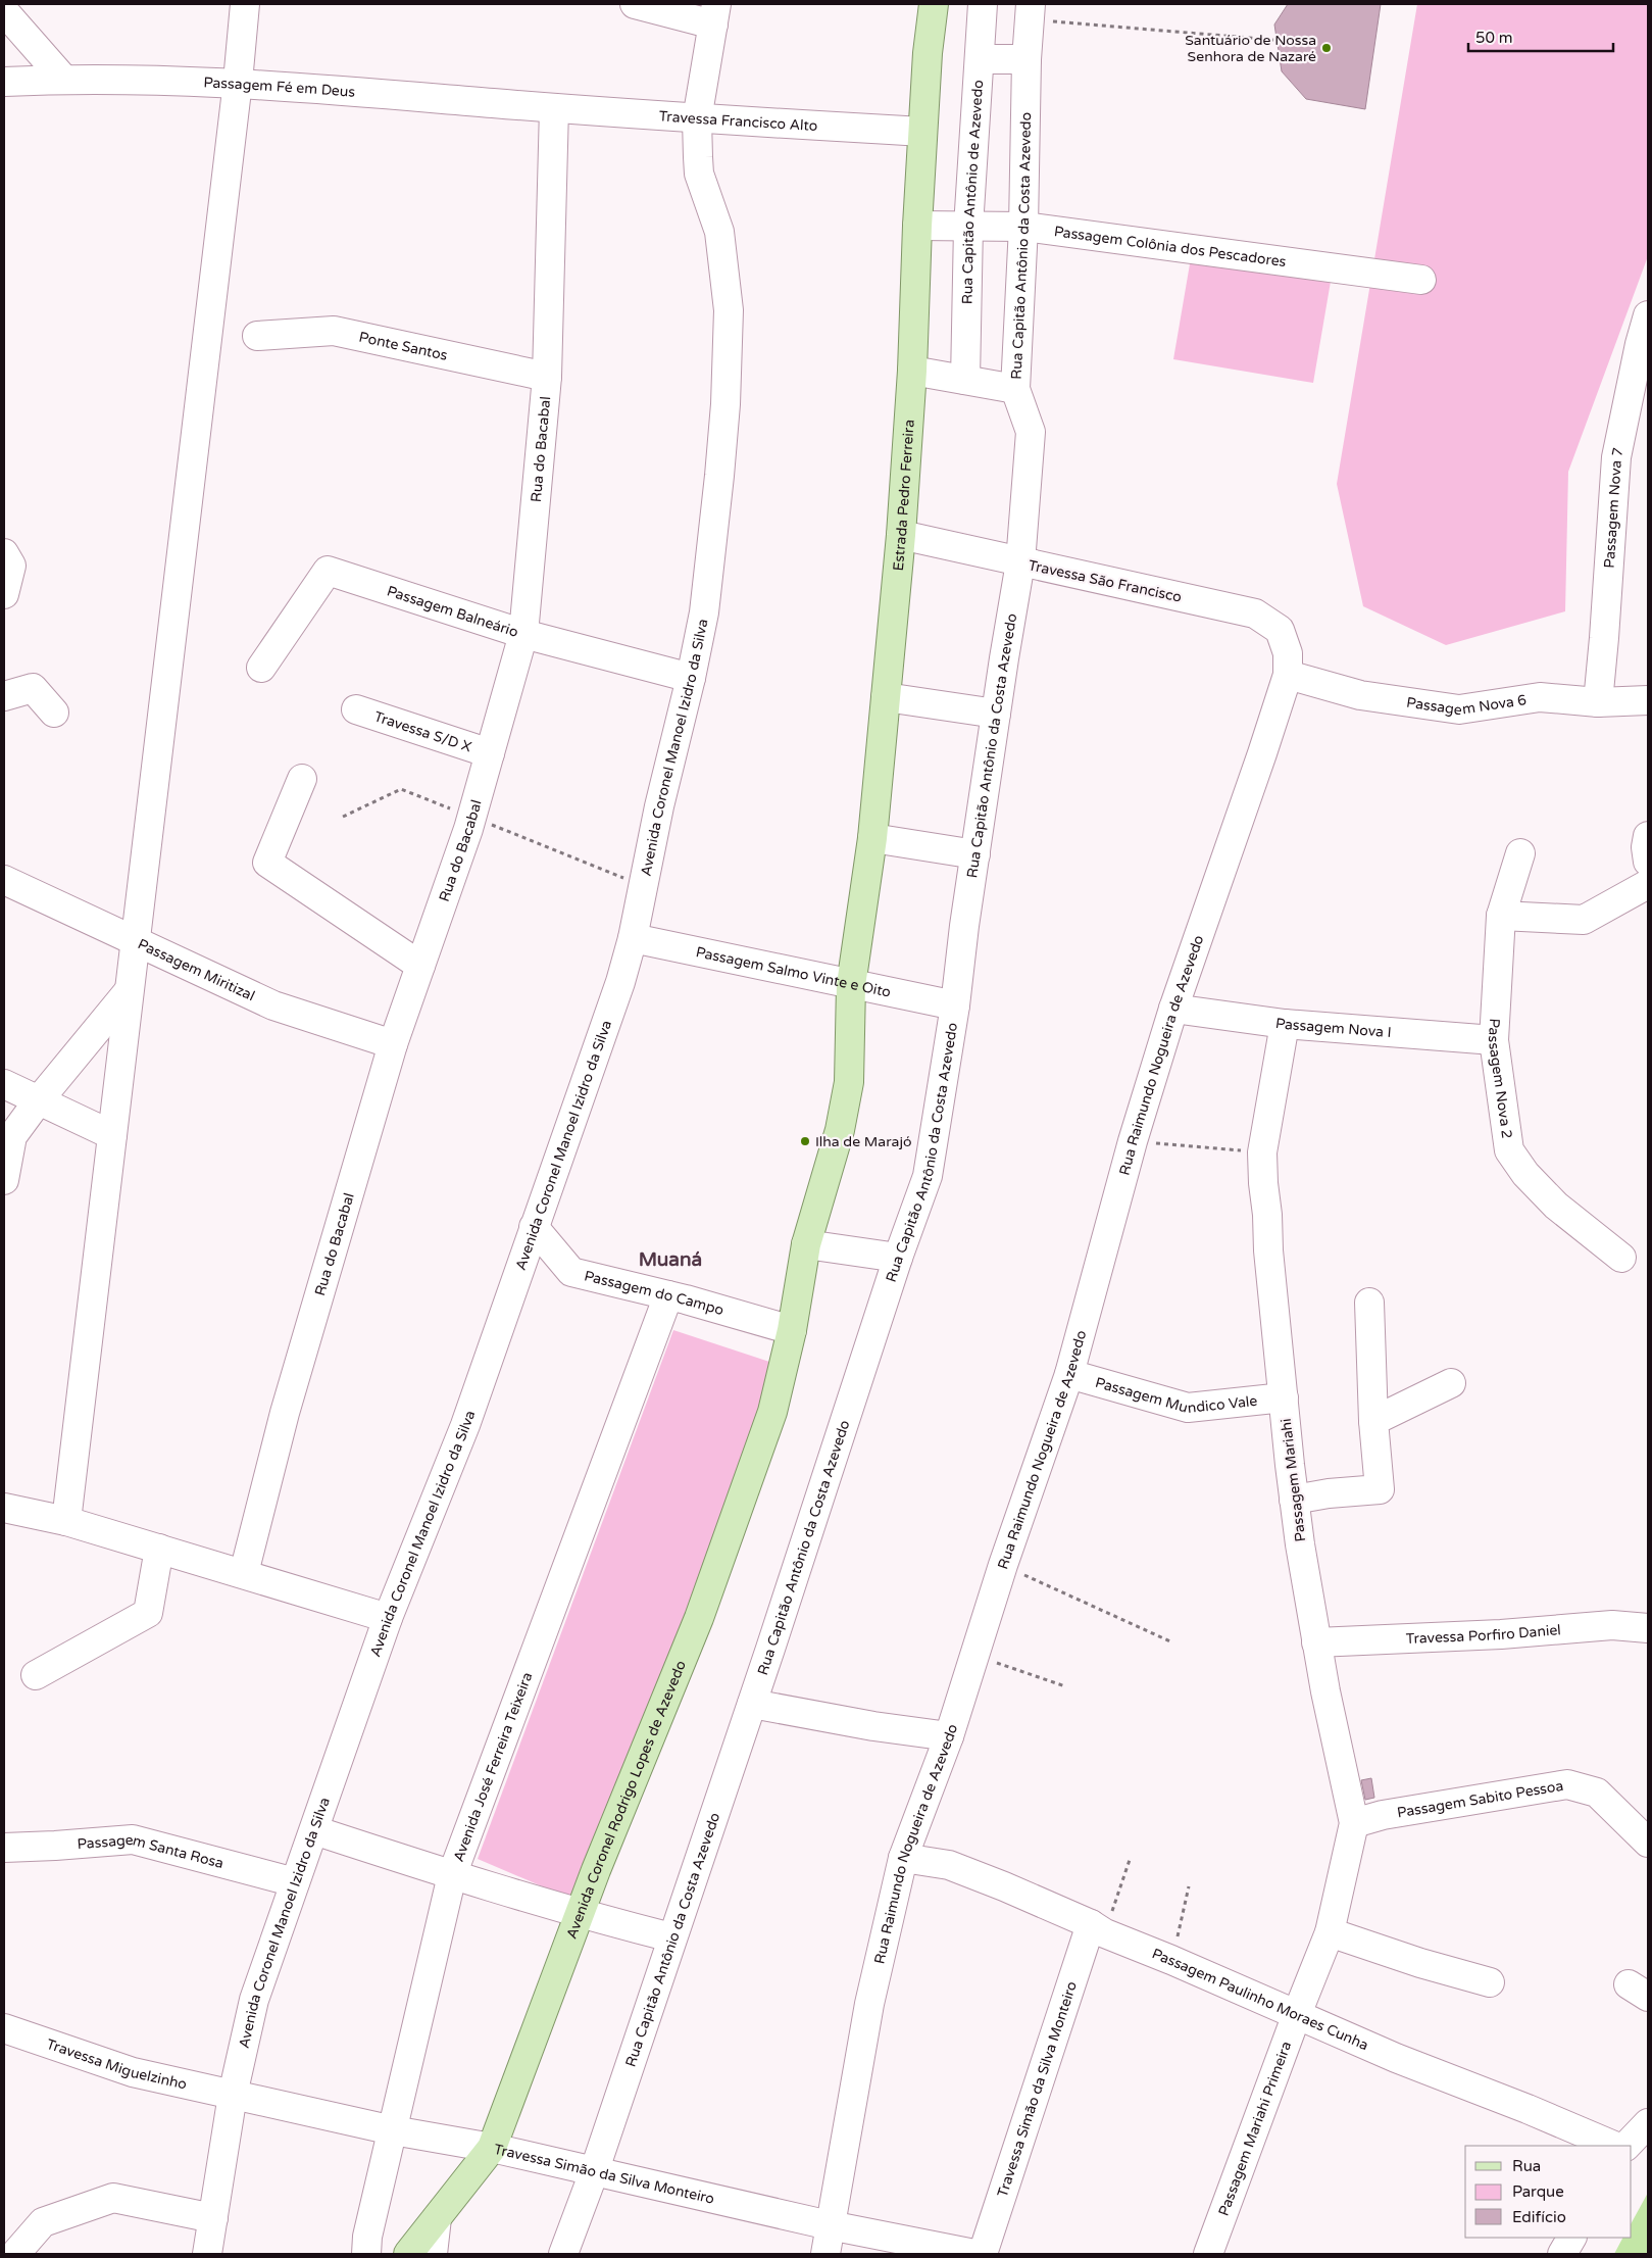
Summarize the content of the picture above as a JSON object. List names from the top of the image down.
{
  "streets": {
    "main road": ["Estrada Pedro Ferreira", "Avenida Coronel Rodrigo Lopes de Azevedo"],
    "street": [
      "Passagem Fé em Deus",
      "Travessa Francisco Alto",
      "Rua Capitão Antônio de Azevedo",
      "Rua Capitão Antônio da Costa Azevedo",
      "Passagem Colônia dos Pescadores",
      "Ponte Santos",
      "Rua do Bacabal",
      "Passagem Nova 7",
      "Travessa São Francisco",
      "Passagem Balneário",
      "Passagem Nova 6",
      "Travessa S/D X",
      "Avenida Coronel Manoel Izidro da Silva",
      "Passagem Miritizal",
      "Passagem Salmo Vinte e Oito",
      "Passagem Nova I",
      "Rua Raimundo Nogueira de Azevedo",
      "Passagem Nova 2",
      "Passagem do Campo",
      "Passagem Mundico Vale",
      "Passagem Mariahi",
      "Travessa Porfiro Daniel",
      "Avenida José Ferreira Teixeira",
      "Passagem Sabito Pessoa",
      "Passagem Santa Rosa",
      "Passagem Paulinho Moraes Cunha",
      "Travessa Miguelzinho",
      "Travessa Simão da Silva Monteiro",
      "Passagem Mariahi Primeira"
    ]
  },
  "crossings": [
    ["Passagem Fé em Deus", "Travessa Francisco Alto"],
    ["Passagem Fé em Deus", "Rua do Bacabal"],
    ["Travessa Francisco Alto", "Rua do Bacabal"],
    ["Travessa Francisco Alto", "Estrada Pedro Ferreira"],
    ["Travessa Francisco Alto", "Avenida Coronel Manoel Izidro da Silva"],
    ["Rua Capitão Antônio de Azevedo", "Passagem Colônia dos Pescadores"],
    ["Rua Capitão Antônio da Costa Azevedo", "Passagem Colônia dos Pescadores"],
    ["Rua Capitão Antônio da Costa Azevedo", "Travessa São Francisco"],
    ["Rua Capitão Antônio da Costa Azevedo", "Passagem Salmo Vinte e Oito"],
    ["Rua Capitão Antônio da Costa Azevedo", "Travessa Simão da Silva Monteiro"],
    ["Passagem Colônia dos Pescadores", "Estrada Pedro Ferreira"],
    ["Ponte Santos", "Rua do Bacabal"],
    ["Rua do Bacabal", "Passagem Balneário"],
    ["Rua do Bacabal", "Travessa S/D X"],
    ["Rua do Bacabal", "Passagem Miritizal"],
    ["Estrada Pedro Ferreira", "Travessa São Francisco"],
    ["Estrada Pedro Ferreira", "Passagem Salmo Vinte e Oito"],
    ["Estrada Pedro Ferreira", "Avenida Coronel Rodrigo Lopes de Azevedo"],
    ["Passagem Nova 7", "Passagem Nova 6"],
    ["Travessa São Francisco", "Passagem Nova 6"],
    ["Travessa São Francisco", "Rua Raimundo Nogueira de Azevedo"],
    ["Passagem Balneário", "Avenida Coronel Manoel Izidro da Silva"],
    ["Passagem Nova 6", "Rua Raimundo Nogueira de Azevedo"],
    ["Avenida Coronel Manoel Izidro da Silva", "Passagem Salmo Vinte e Oito"],
    ["Avenida Coronel Manoel Izidro da Silva", "Passagem do Campo"],
    ["Avenida Coronel Manoel Izidro da Silva", "Passagem Santa Rosa"],
    ["Avenida Coronel Manoel Izidro da Silva", "Travessa Miguelzinho"],
    ["Avenida Coronel Manoel Izidro da Silva", "Travessa Simão da Silva Monteiro"],
    ["Passagem Nova I", "Rua Raimundo Nogueira de Azevedo"],
    ["Passagem Nova I", "Passagem Nova 2"],
    ["Passagem Nova I", "Passagem Mariahi"],
    ["Rua Raimundo Nogueira de Azevedo", "Passagem Mundico Vale"],
    ["Rua Raimundo Nogueira de Azevedo", "Passagem Paulinho Moraes Cunha"],
    ["Rua Raimundo Nogueira de Azevedo", "Travessa Simão da Silva Monteiro"],
    ["Passagem do Campo", "Avenida José Ferreira Teixeira"],
    ["Passagem do Campo", "Avenida Coronel Rodrigo Lopes de Azevedo"],
    ["Passagem Mundico Vale", "Passagem Mariahi"],
    ["Passagem Mariahi", "Travessa Porfiro Daniel"],
    ["Passagem Mariahi", "Passagem Sabito Pessoa"],
    ["Passagem Mariahi", "Passagem Mariahi Primeira"],
    ["Avenida José Ferreira Teixeira", "Travessa Simão da Silva Monteiro"],
    ["Avenida Coronel Rodrigo Lopes de Azevedo", "Travessa Simão da Silva Monteiro"],
    ["Passagem Paulinho Moraes Cunha", "Travessa Simão da Silva Monteiro"],
    ["Passagem Paulinho Moraes Cunha", "Passagem Mariahi Primeira"],
    ["Travessa Miguelzinho", "Travessa Simão da Silva Monteiro"]
  ],
  "districts": ["Muaná"],
  "places": ["Santuário de Nossa Senhora de Nazaré", "Ilha de Marajó"],
  "legend": ["Rua", "Parque", "Edifício"],
  "scale_bar": "50 m"
}
